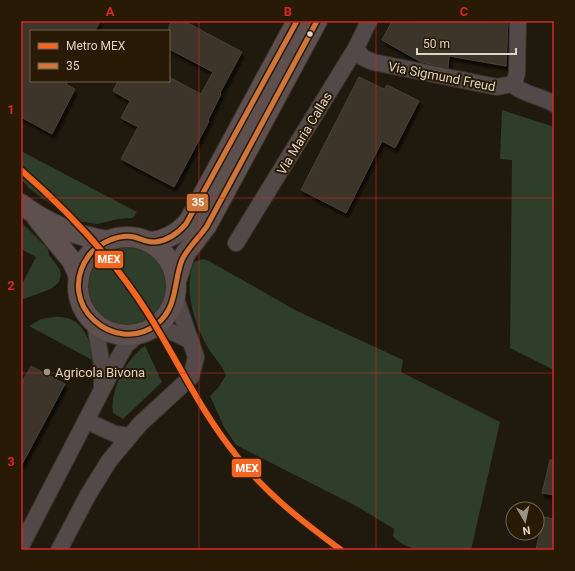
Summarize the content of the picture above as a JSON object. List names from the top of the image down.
{
  "streets": {
    "street": ["Via Sigmund Freud", "Via Maria Callas"]
  },
  "crossings": [
    ["Via Sigmund Freud", "Via Maria Callas"]
  ],
  "places": ["Agricola Bivona"],
  "lines": ["transit line 35", "metro line MEX"],
  "legend": ["Metro MEX", "35"],
  "scale_bar": "50 m",
  "north": "bottom",
  "grid": {
    "columns": ["A", "B", "C"],
    "rows": ["1", "2", "3"]
  }
}
